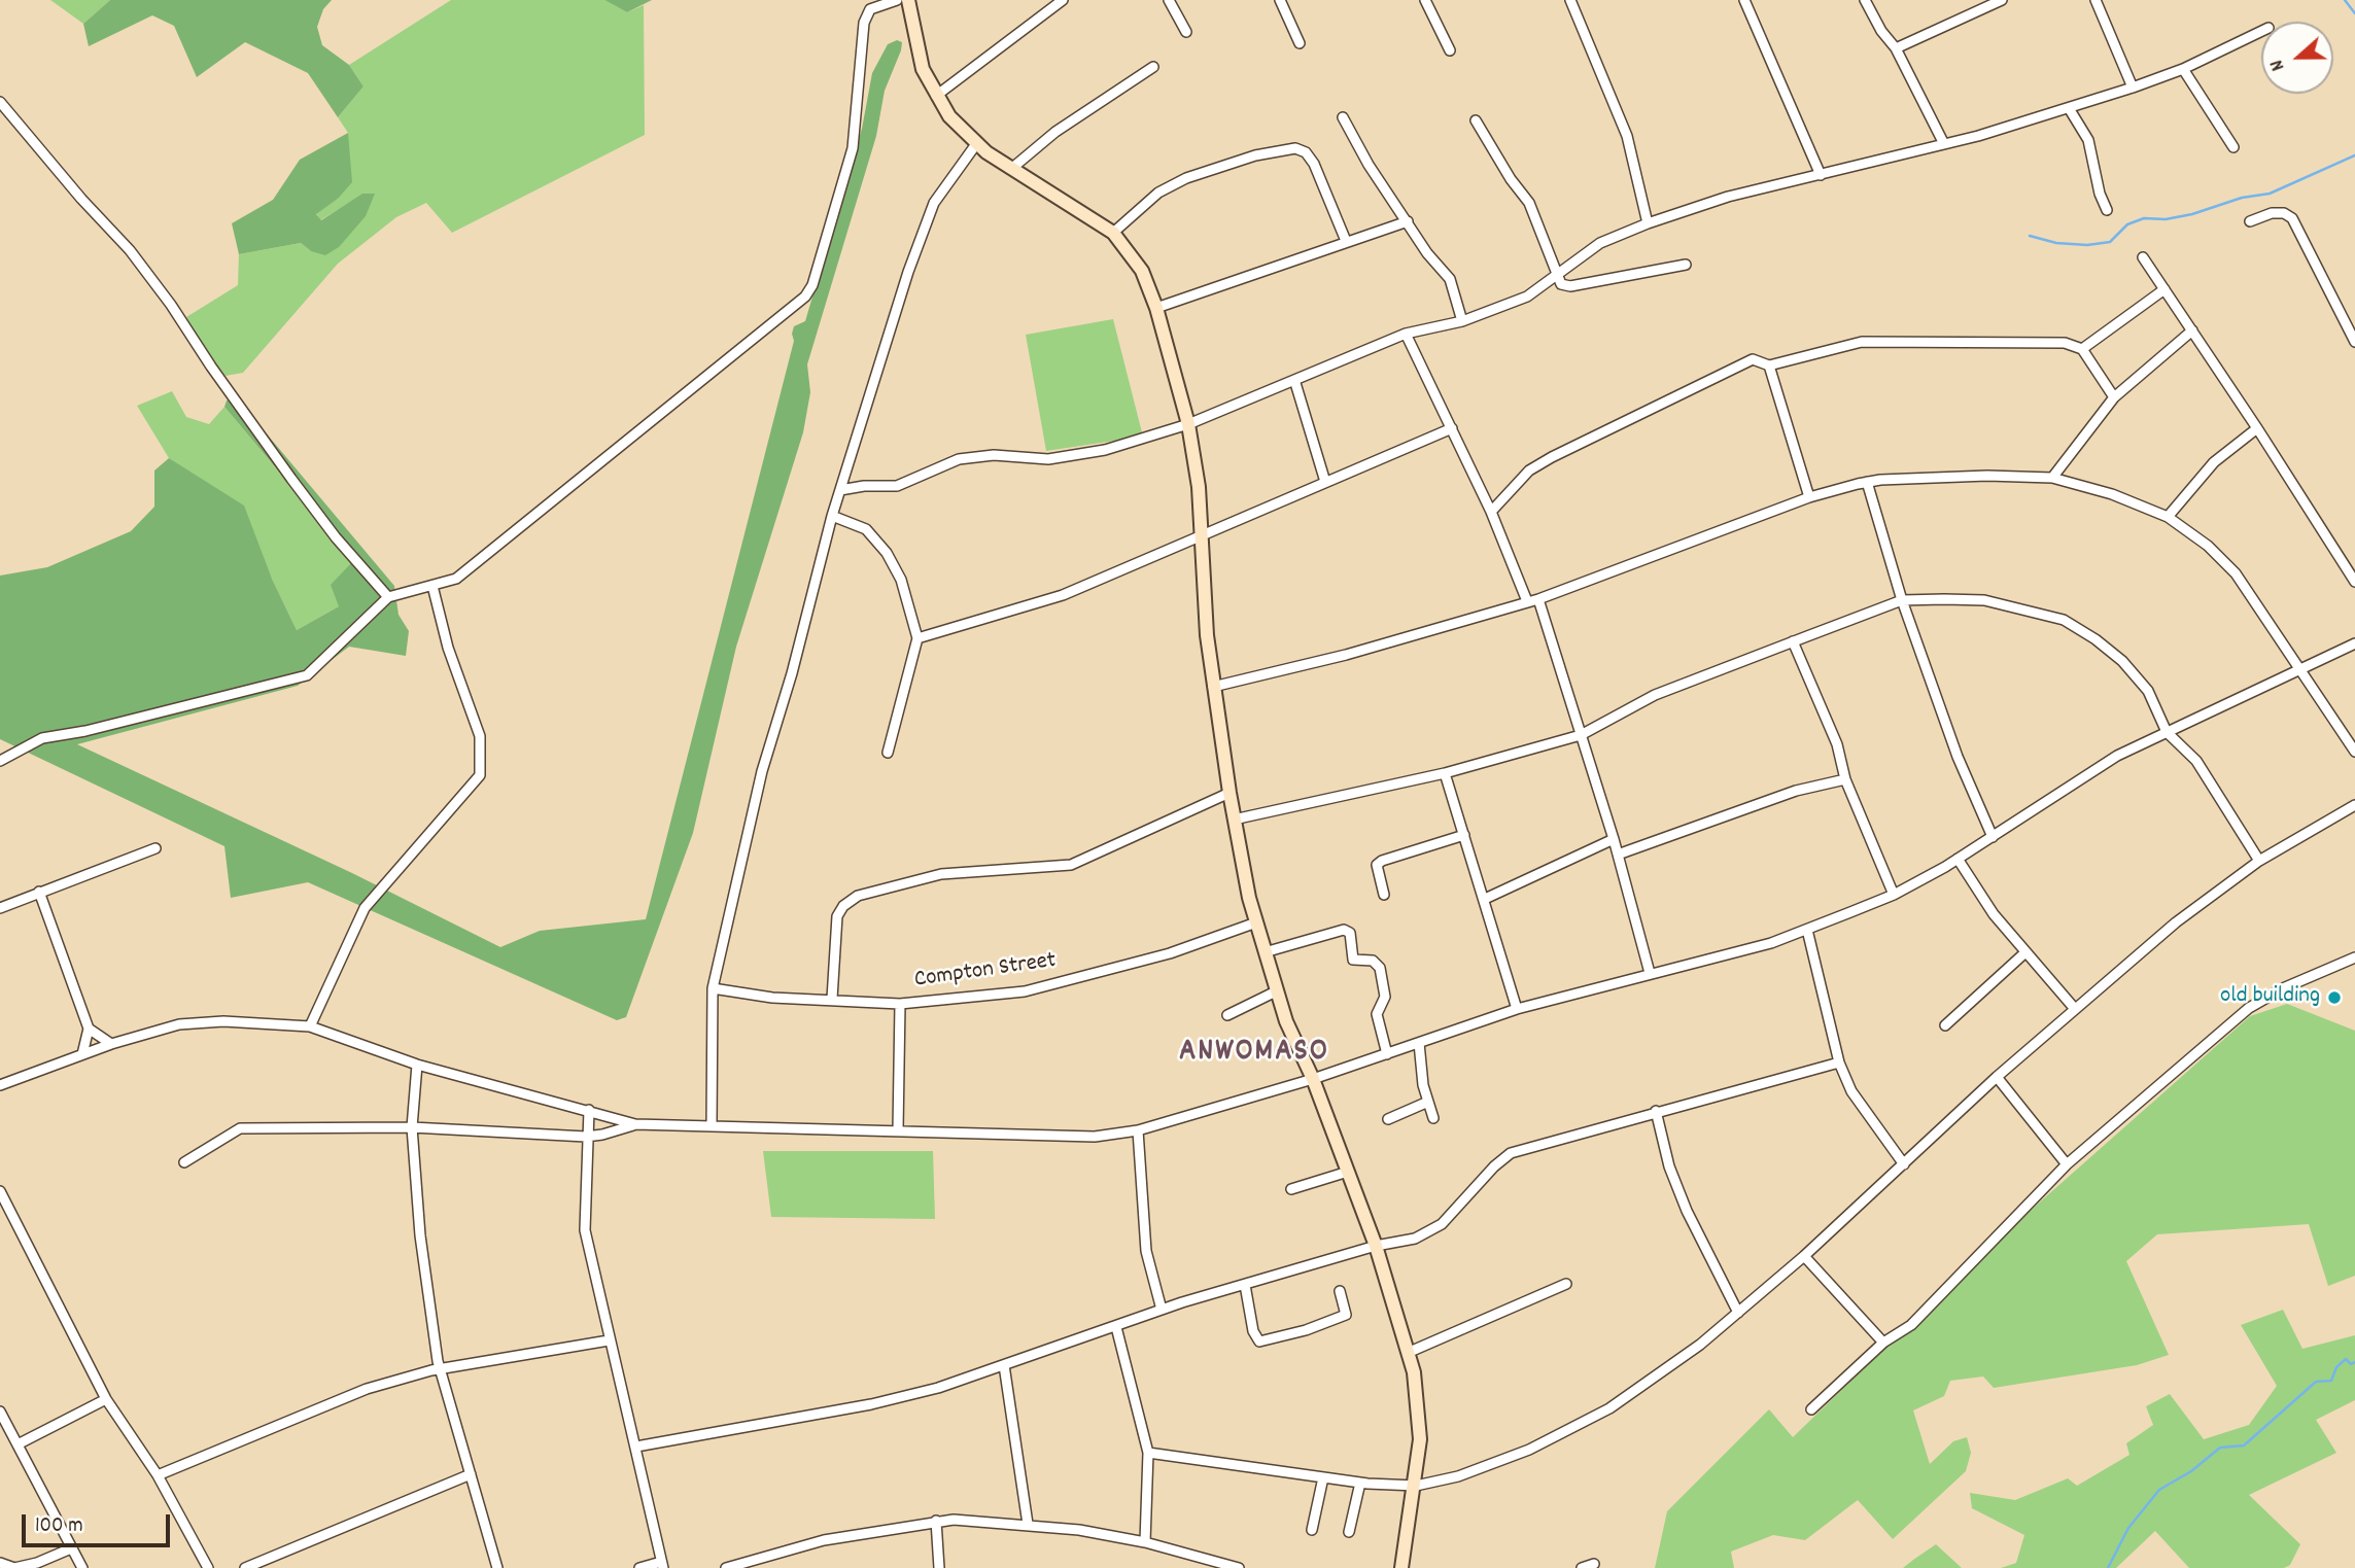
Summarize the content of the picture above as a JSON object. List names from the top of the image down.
{
  "streets": {
    "street": ["Compton Street"]
  },
  "districts": ["ANWOMASO"],
  "places": ["old building"],
  "scale_bar": "100 m",
  "north": "left"
}
